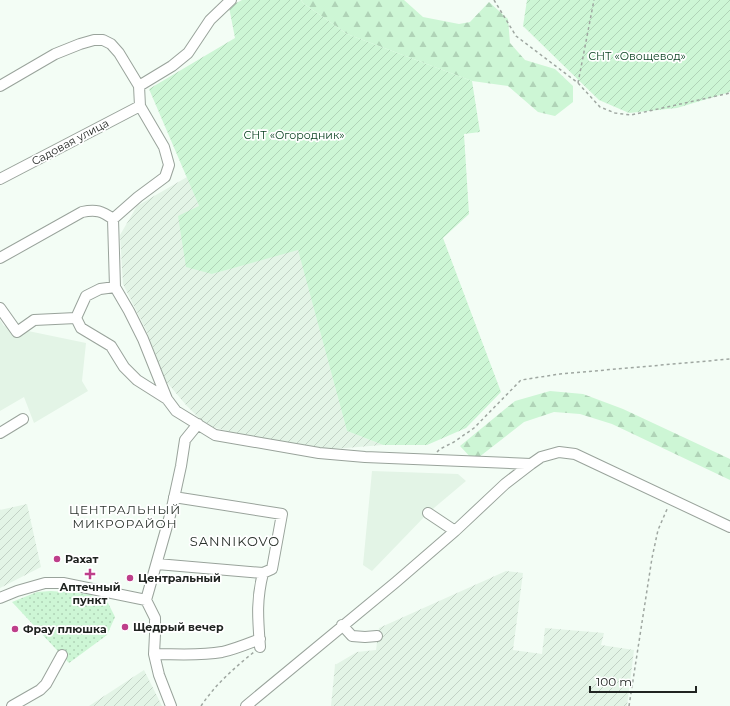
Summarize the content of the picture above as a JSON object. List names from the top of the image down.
{
  "streets": {
    "street": ["Садовая улица"]
  },
  "districts": ["ЦЕНТРАЛЬНЫЙ МИКРОРАЙОН", "SANNIKOVO"],
  "parks": ["СНТ «Овощевод»", "СНТ «Огородник»"],
  "places": {
    "other": [
      "Рахат",
      "Центральный",
      "Щедрый вечер",
      "Фрау плюшка"
    ],
    "health": ["Аптечный пункт"]
  },
  "scale_bar": "100 m"
}
